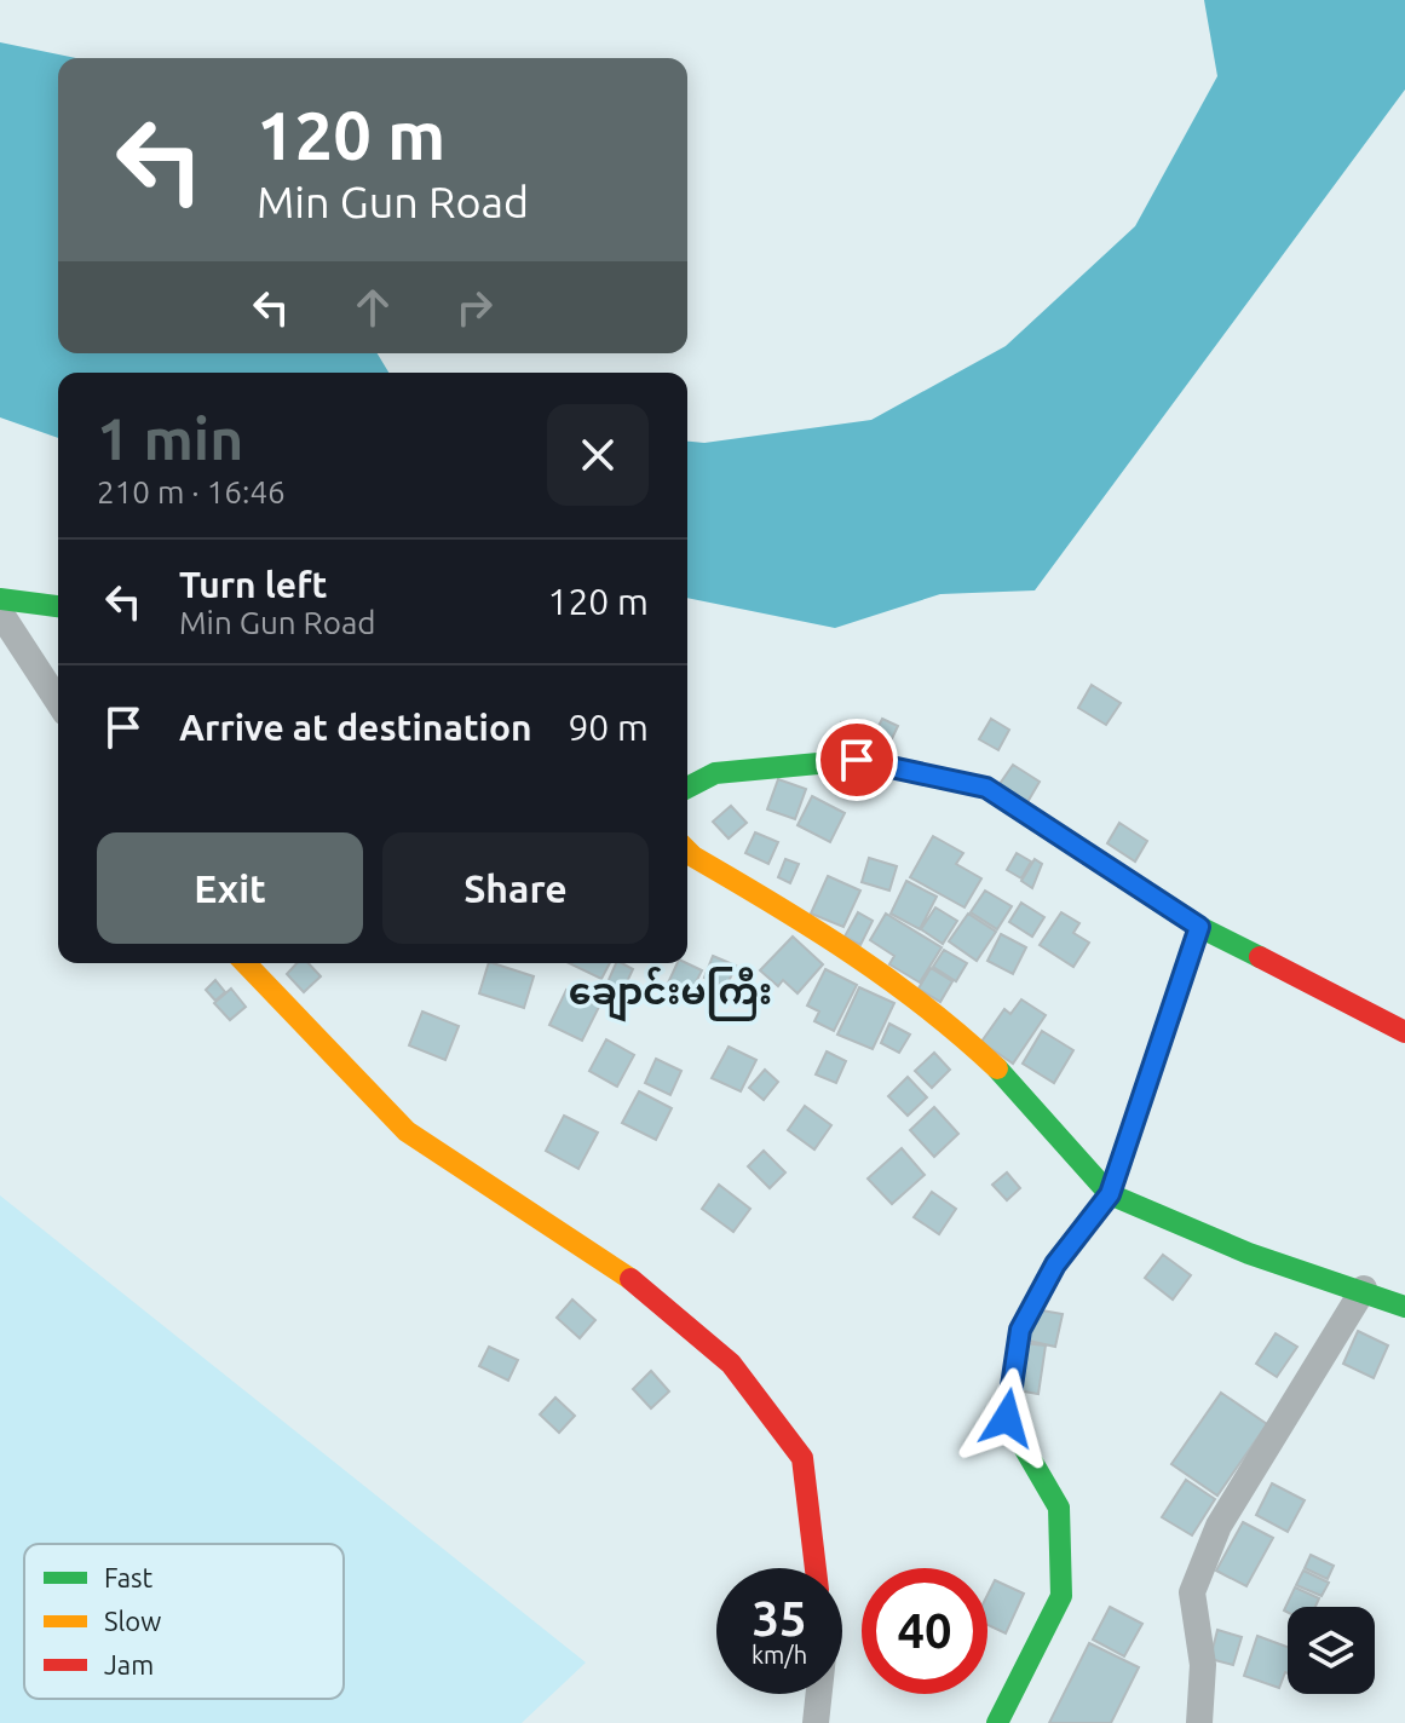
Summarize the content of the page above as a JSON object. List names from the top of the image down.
{
  "districts": ["ချောင်းမကြီး"],
  "legend": ["Fast", "Slow", "Jam"],
  "page": {
    "turn": ["120 m", "Min Gun Road"],
    "heading": ["1 min", "210 m · 16:46"],
    "list": [
      {
        "name": "Turn left",
        "note": "Min Gun Road",
        "value": "120 m"
      },
      {
        "name": "Arrive at destination",
        "value": "90 m"
      }
    ],
    "buttons": ["Exit", "Share"],
    "speed": "35 km/h",
    "limit": "40"
  }
}
